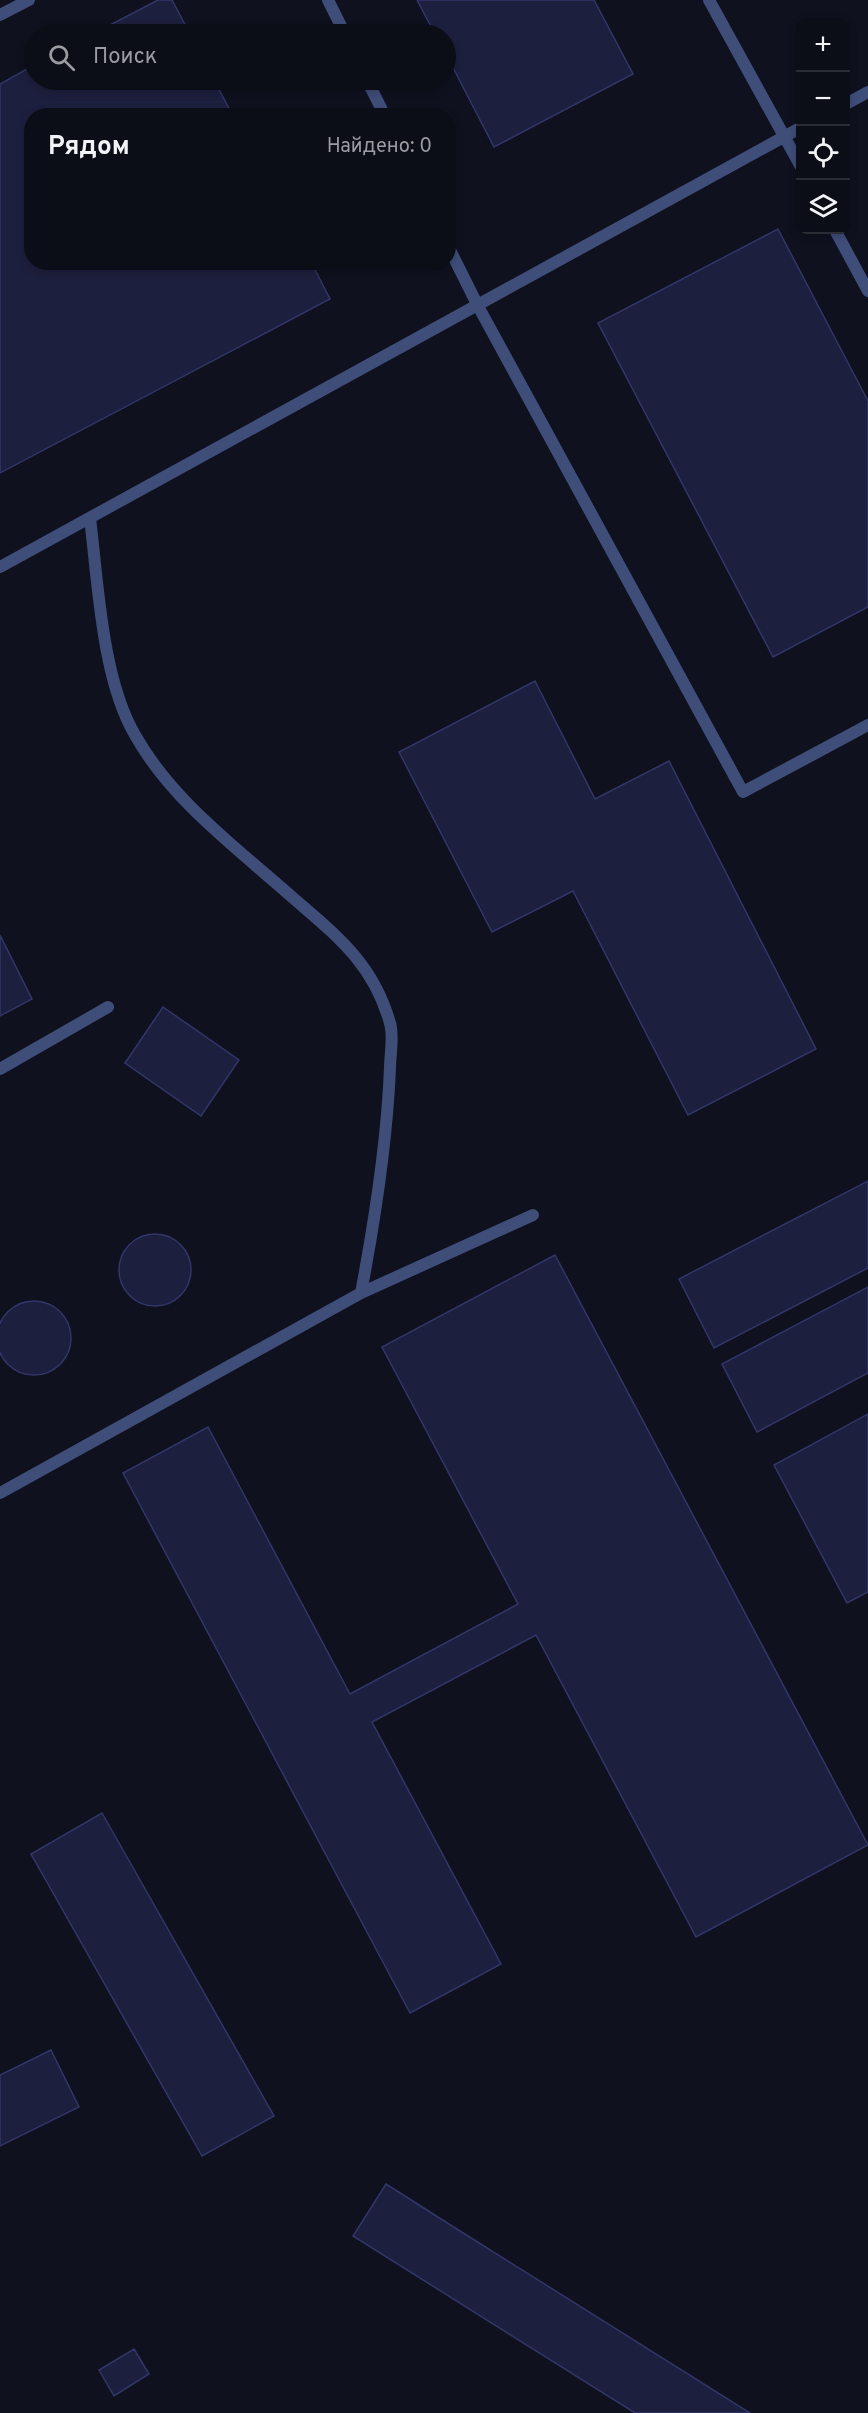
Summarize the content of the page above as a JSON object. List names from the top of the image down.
{
  "page": {
    "map_buttons": ["+", "−"],
    "search": "Поиск",
    "heading": ["Рядом", "Найдено: 0"]
  }
}
